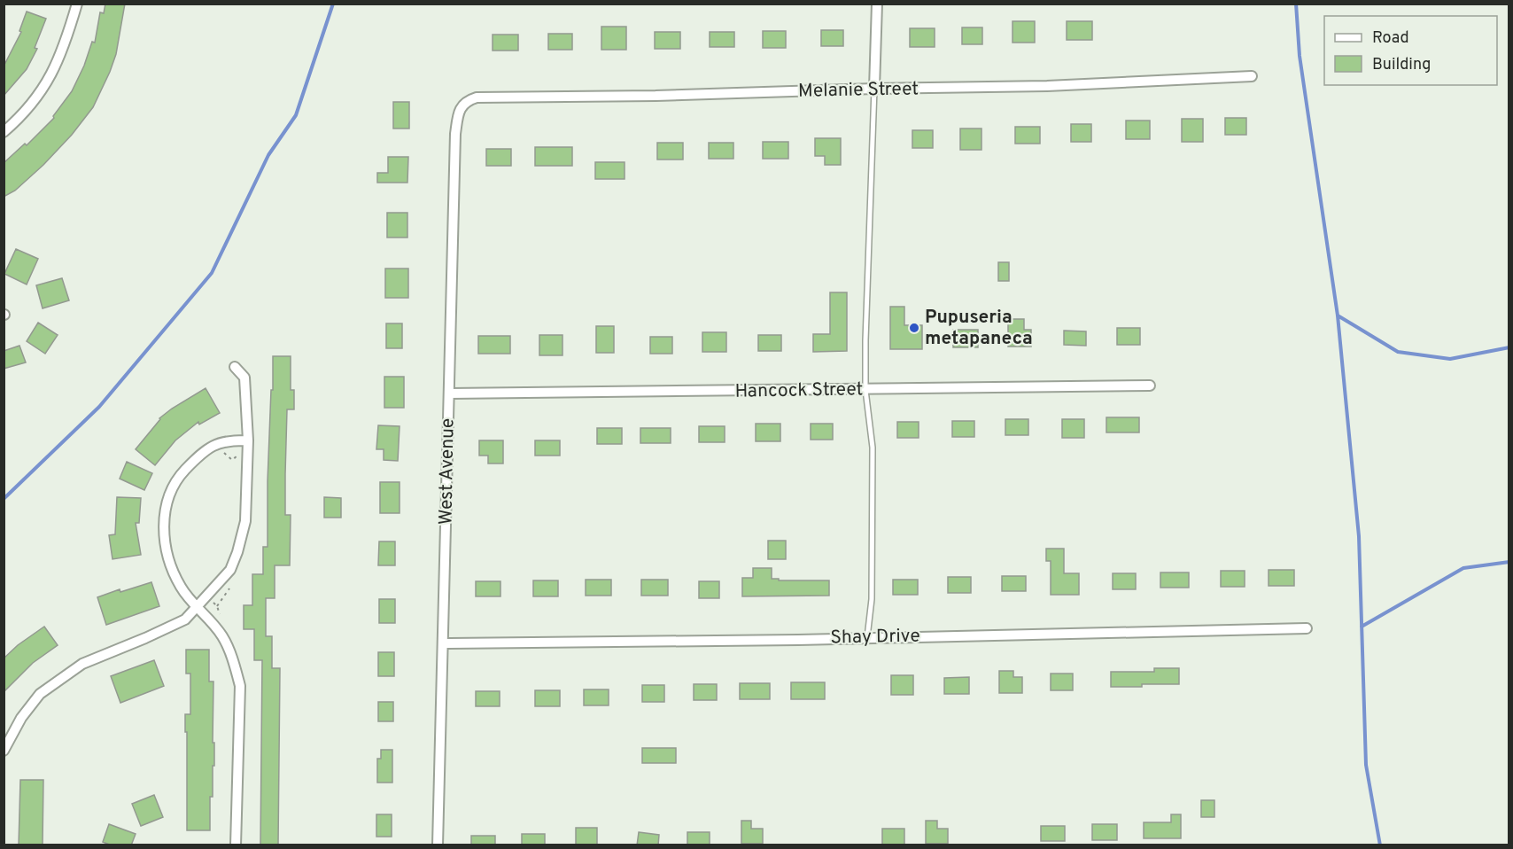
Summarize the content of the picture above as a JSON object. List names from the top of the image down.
{
  "streets": {
    "street": [
      "Melanie Street",
      "Hancock Street",
      "West Avenue",
      "Shay Drive"
    ]
  },
  "crossings": [
    ["Melanie Street", "West Avenue"],
    ["Hancock Street", "West Avenue"],
    ["West Avenue", "Shay Drive"]
  ],
  "places": ["Pupuseria metapaneca"],
  "legend": ["Road", "Building"]
}
